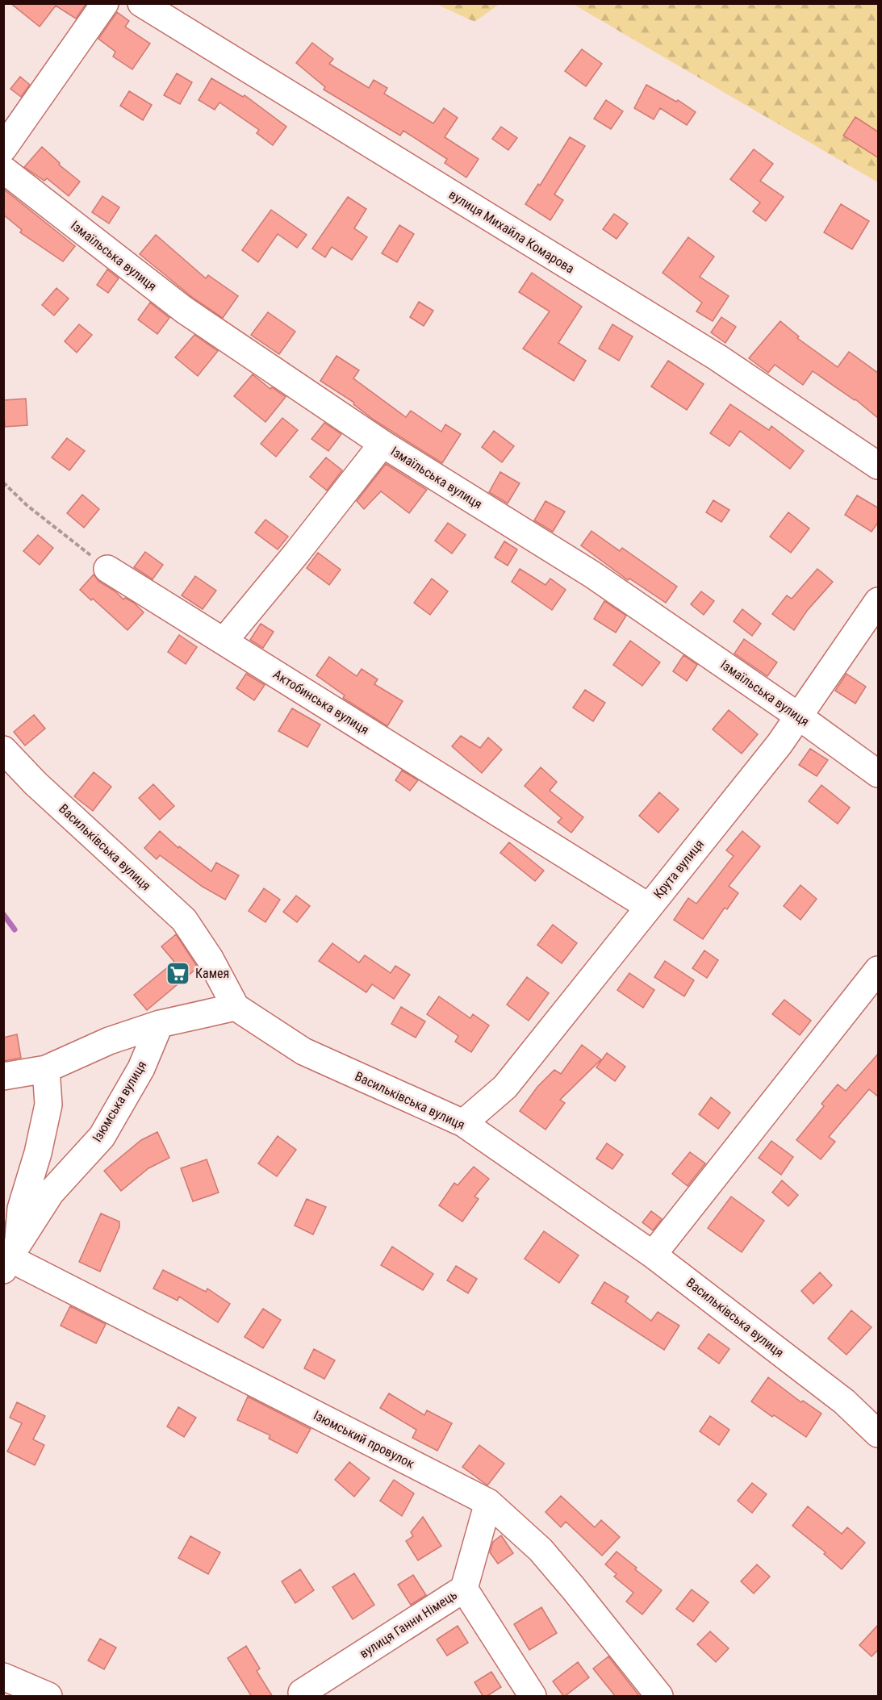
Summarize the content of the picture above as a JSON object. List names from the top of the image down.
{
  "streets": {
    "street": [
      "вулиця Михайла Комарова",
      "Ізмаїльська вулиця",
      "Актобинська вулиця",
      "Васильківська вулиця",
      "Крута вулиця",
      "Ізюмська вулиця",
      "Ізюмський провулок",
      "вулиця Ганни Німець"
    ]
  },
  "crossings": [
    ["Ізмаїльська вулиця", "Крута вулиця"],
    ["Актобинська вулиця", "Крута вулиця"],
    ["Васильківська вулиця", "Крута вулиця"],
    ["Ізюмська вулиця", "Ізюмський провулок"],
    ["Ізюмський провулок", "вулиця Ганни Німець"]
  ],
  "places": {
    "supermarket": ["Камея"]
  }
}
